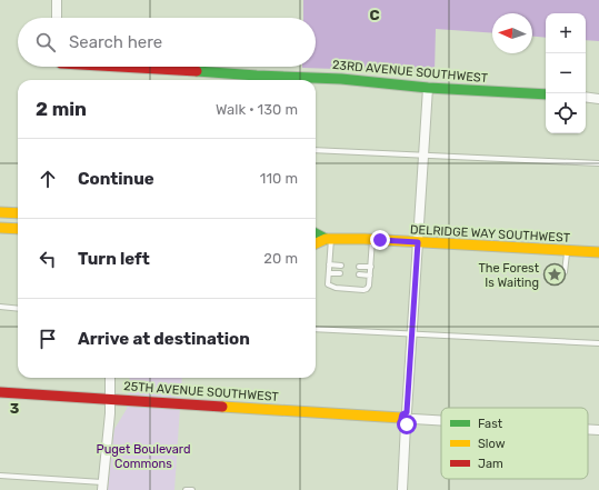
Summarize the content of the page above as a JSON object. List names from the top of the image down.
{
  "streets": {
    "street": ["23RD AVENUE SOUTHWEST", "DELRIDGE WAY SOUTHWEST", "25TH AVENUE SOUTHWEST"]
  },
  "parks": ["Puget Boulevard Commons"],
  "places": {
    "place": ["The Forest Is Waiting"]
  },
  "legend": ["Fast", "Slow", "Jam"],
  "north": "left",
  "page": {
    "map_buttons": ["+", "−"],
    "search": "Search here",
    "heading": ["2 min", "Walk · 130 m"],
    "list": [
      ["Continue", "110 m"],
      ["Turn left", "20 m"],
      "Arrive at destination"
    ]
  },
  "grid": {
    "columns": ["C"],
    "rows": ["3"]
  }
}
